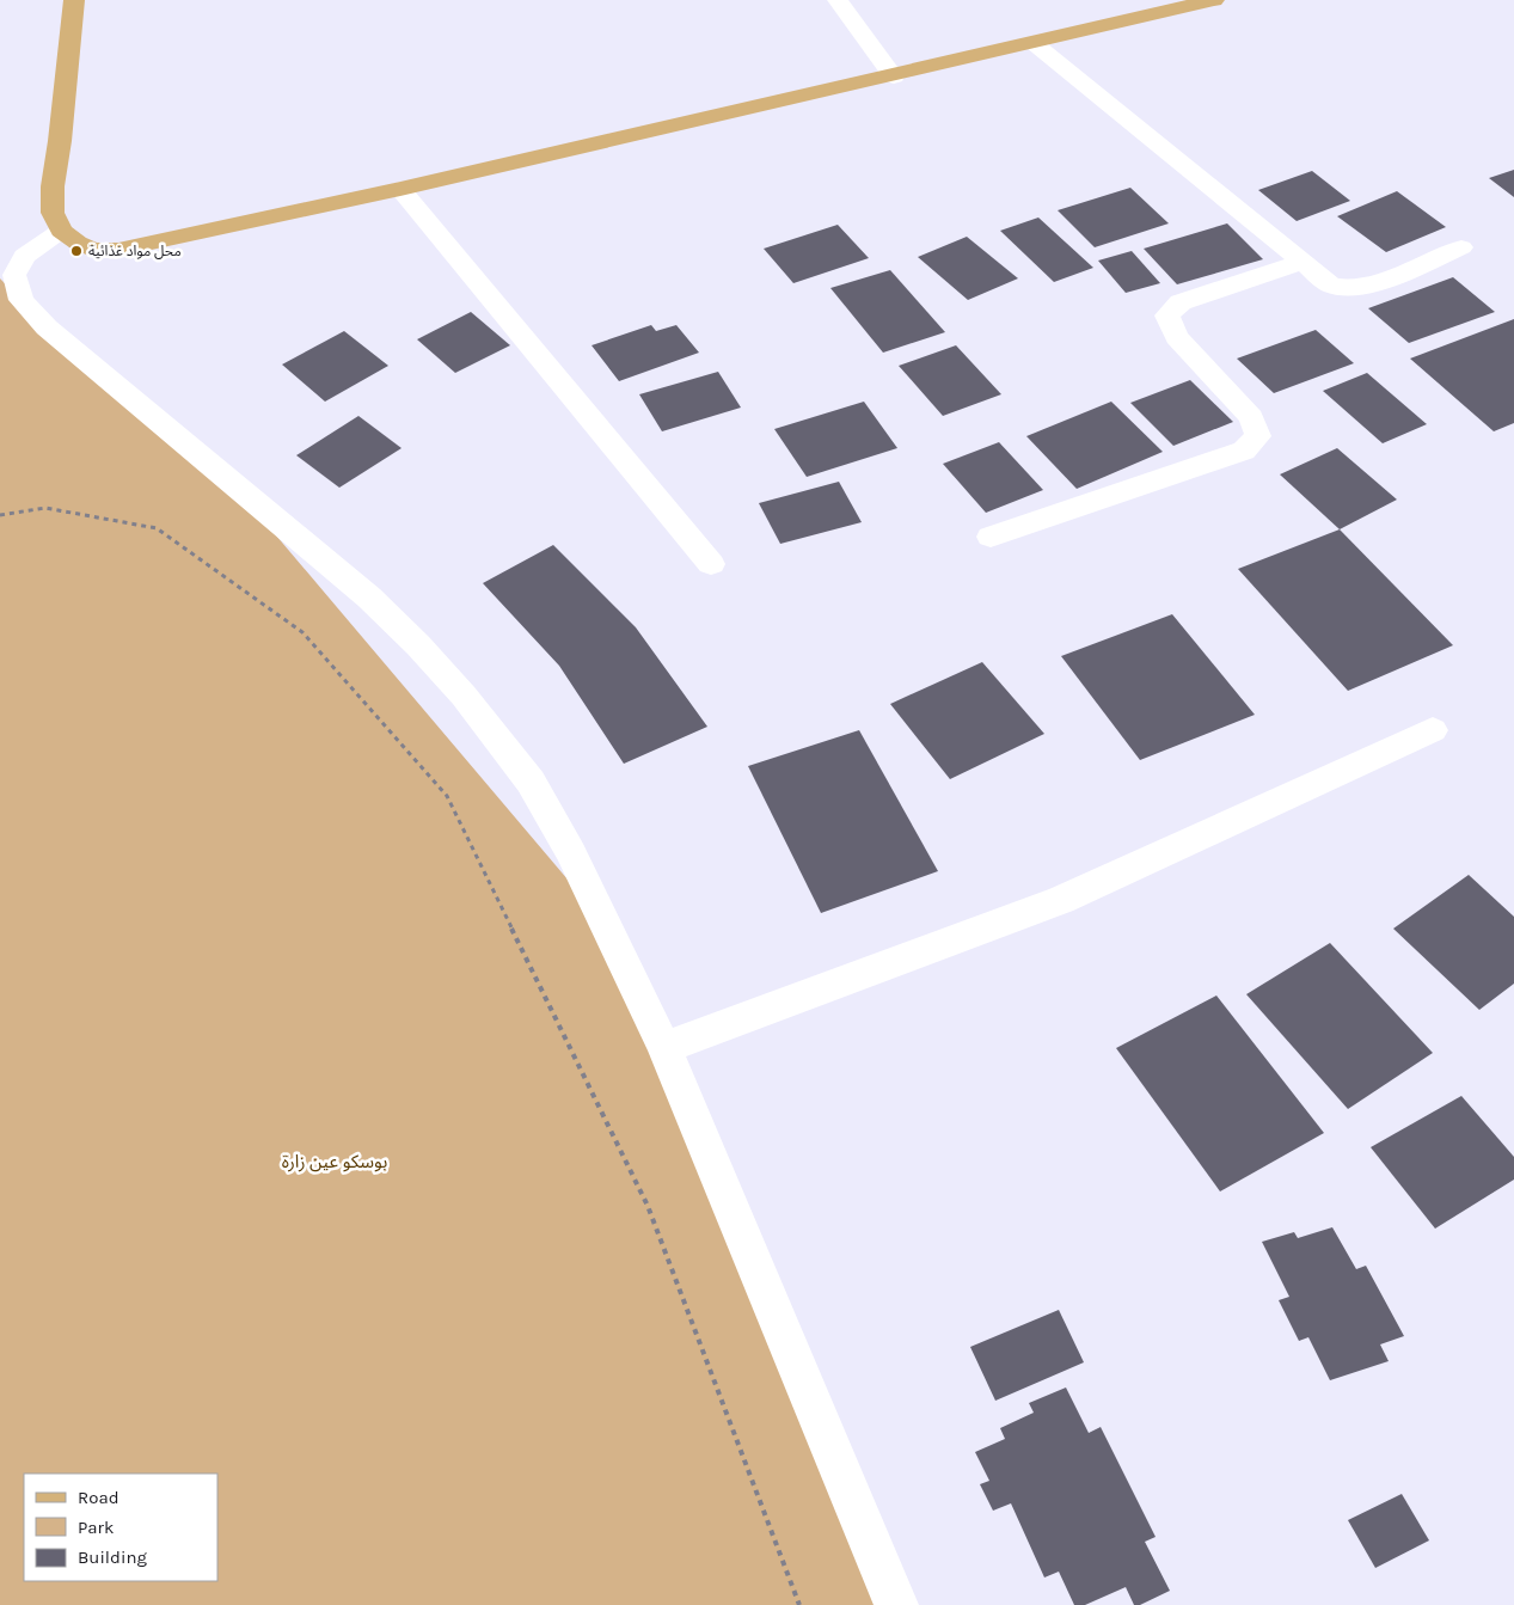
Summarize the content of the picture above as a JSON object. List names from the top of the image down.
{
  "parks": ["بوسكو عين زارة"],
  "places": ["محل مواد غذائية"],
  "legend": ["Road", "Park", "Building"]
}
